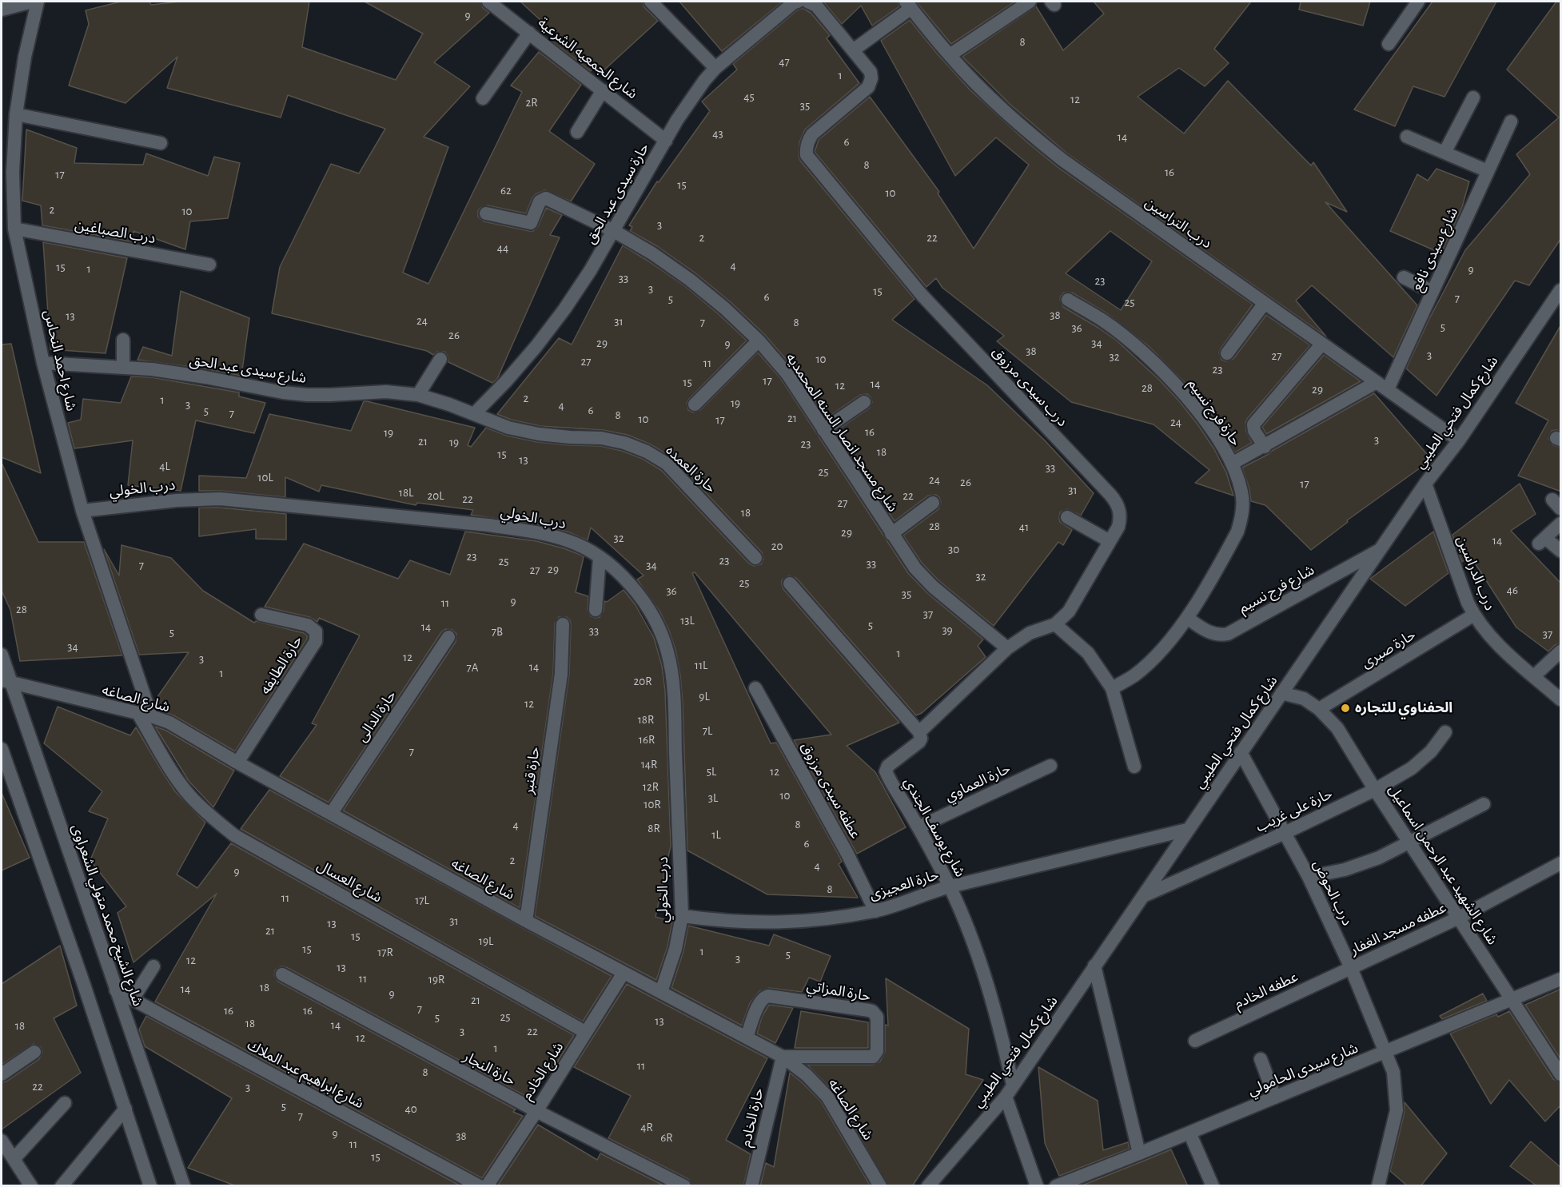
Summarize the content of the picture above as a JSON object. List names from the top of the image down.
{
  "streets": {
    "street": [
      "شارع الجمعيه الشرعية",
      "حارة سيدى عبد الحق",
      "درب التراسين",
      "درب الصباغين",
      "شارع سيدى نافع",
      "شارع احمد النحاس",
      "شارع سيدى عبد الحق",
      "درب سيدى مرزوق",
      "حارة فرج نسيم",
      "شارع كمال فتحي الطيبي",
      "شارع مسجد انصار السنه المحمديه",
      "حارة العمده",
      "درب الخولي",
      "درب الدراسين",
      "شارع فرج نسيم",
      "حارة صبرى",
      "حارة الطايفه",
      "شارع الصاغه",
      "حارة الدالى",
      "حارة قنبر",
      "حارة العماوي",
      "عطفه سيدى مرزوق",
      "حارة على غريب",
      "شارع يوسف الجندي",
      "شارع الشهيد عبد الرحمن اسماعيل",
      "شارع العسال",
      "حارة العجيزى",
      "درب الحوض",
      "شارع الشيخ محمد متولي الشعراوى",
      "عطفه مسجد الغفار",
      "عطفه الخادم",
      "حارة المزاتي",
      "حارة النجار",
      "شارع سيدى الحامولي",
      "شارع الخادم",
      "شارع ابراهيم عبد الملاك",
      "حارة الخادم"
    ]
  },
  "crossings": [
    ["شارع الجمعيه الشرعية", "حارة سيدى عبد الحق"],
    ["حارة سيدى عبد الحق", "شارع سيدى عبد الحق"],
    ["حارة سيدى عبد الحق", "شارع مسجد انصار السنه المحمديه"],
    ["حارة سيدى عبد الحق", "حارة العمده"],
    ["درب التراسين", "شارع سيدى نافع"],
    ["درب التراسين", "شارع كمال فتحي الطيبي"],
    ["درب الصباغين", "شارع احمد النحاس"],
    ["شارع احمد النحاس", "شارع سيدى عبد الحق"],
    ["شارع احمد النحاس", "درب الخولي"],
    ["شارع احمد النحاس", "شارع الصاغه"],
    ["شارع احمد النحاس", "شارع العسال"],
    ["شارع سيدى عبد الحق", "حارة العمده"],
    ["درب سيدى مرزوق", "شارع مسجد انصار السنه المحمديه"],
    ["درب سيدى مرزوق", "شارع يوسف الجندي"],
    ["حارة فرج نسيم", "شارع فرج نسيم"],
    ["شارع كمال فتحي الطيبي", "درب الدراسين"],
    ["شارع كمال فتحي الطيبي", "شارع فرج نسيم"],
    ["شارع كمال فتحي الطيبي", "حارة على غريب"],
    ["شارع كمال فتحي الطيبي", "شارع يوسف الجندي"],
    ["شارع كمال فتحي الطيبي", "شارع الشهيد عبد الرحمن اسماعيل"],
    ["شارع كمال فتحي الطيبي", "حارة العجيزى"],
    ["شارع كمال فتحي الطيبي", "درب الحوض"],
    ["درب الخولي", "شارع الصاغه"],
    ["درب الخولي", "حارة العجيزى"],
    ["درب الدراسين", "حارة صبرى"],
    ["حارة صبرى", "شارع الشهيد عبد الرحمن اسماعيل"],
    ["حارة الطايفه", "شارع الصاغه"],
    ["شارع الصاغه", "حارة الدالى"],
    ["شارع الصاغه", "حارة قنبر"],
    ["شارع الصاغه", "شارع العسال"],
    ["شارع الصاغه", "شارع الشيخ محمد متولي الشعراوى"],
    ["شارع الصاغه", "حارة المزاتي"],
    ["شارع الصاغه", "شارع الخادم"],
    ["شارع الصاغه", "حارة الخادم"],
    ["حارة العماوي", "شارع يوسف الجندي"],
    ["عطفه سيدى مرزوق", "حارة العجيزى"],
    ["حارة على غريب", "شارع الشهيد عبد الرحمن اسماعيل"],
    ["حارة على غريب", "درب الحوض"],
    ["شارع يوسف الجندي", "حارة العجيزى"],
    ["شارع الشهيد عبد الرحمن اسماعيل", "عطفه مسجد الغفار"],
    ["شارع الشهيد عبد الرحمن اسماعيل", "شارع سيدى الحامولي"],
    ["شارع العسال", "شارع الخادم"],
    ["درب الحوض", "عطفه مسجد الغفار"],
    ["درب الحوض", "عطفه الخادم"],
    ["درب الحوض", "شارع سيدى الحامولي"],
    ["شارع الشيخ محمد متولي الشعراوى", "شارع ابراهيم عبد الملاك"],
    ["عطفه مسجد الغفار", "عطفه الخادم"],
    ["حارة المزاتي", "حارة الخادم"],
    ["حارة النجار", "شارع الخادم"]
  ],
  "places": ["الحفناوي للتجاره"],
  "house_numbers": [
    "9",
    "8",
    "47",
    "1",
    "45",
    "12",
    "2R",
    "35",
    "43",
    "14",
    "6",
    "8",
    "16",
    "17",
    "15",
    "62",
    "10",
    "2",
    "10",
    "3",
    "2",
    "22",
    "44",
    "4",
    "15",
    "1",
    "9",
    "33",
    "23",
    "3",
    "15",
    "6",
    "7",
    "5",
    "25",
    "38",
    "13",
    "24",
    "31",
    "7",
    "8",
    "5",
    "36",
    "26",
    "29",
    "34",
    "9",
    "38",
    "3",
    "27",
    "32",
    "10",
    "27",
    "11",
    "23",
    "17",
    "15",
    "14",
    "12",
    "28",
    "29",
    "2",
    "1",
    "19",
    "3",
    "4",
    "6",
    "5",
    "7",
    "8",
    "21",
    "10",
    "17",
    "24",
    "16",
    "19",
    "3",
    "21",
    "19",
    "23",
    "18",
    "15",
    "13",
    "4L",
    "33",
    "25",
    "10L",
    "24",
    "26",
    "17",
    "31",
    "18L",
    "20L",
    "22",
    "22",
    "27",
    "18",
    "28",
    "41",
    "29",
    "32",
    "14",
    "20",
    "30",
    "23",
    "23",
    "25",
    "33",
    "7",
    "34",
    "29",
    "27",
    "32",
    "25",
    "46",
    "36",
    "35",
    "9",
    "11",
    "28",
    "37",
    "13L",
    "5",
    "14",
    "39",
    "33",
    "7B",
    "5",
    "37",
    "34",
    "1",
    "12",
    "3",
    "11L",
    "14",
    "7A",
    "1",
    "20R",
    "9L",
    "12",
    "18R",
    "7L",
    "16R",
    "7",
    "14R",
    "5L",
    "12",
    "12R",
    "10",
    "3L",
    "10R",
    "8",
    "4",
    "8R",
    "1L",
    "6",
    "2",
    "4",
    "9",
    "8",
    "11",
    "17L",
    "31",
    "13",
    "21",
    "15",
    "19L",
    "15",
    "1",
    "17R",
    "5",
    "3",
    "12",
    "13",
    "11",
    "19R",
    "18",
    "14",
    "9",
    "21",
    "7",
    "16",
    "16",
    "25",
    "5",
    "13",
    "18",
    "14",
    "18",
    "3",
    "22",
    "12",
    "1",
    "11",
    "8",
    "22",
    "3",
    "5",
    "40",
    "7",
    "4R",
    "9",
    "38",
    "6R",
    "11",
    "15"
  ]
}
